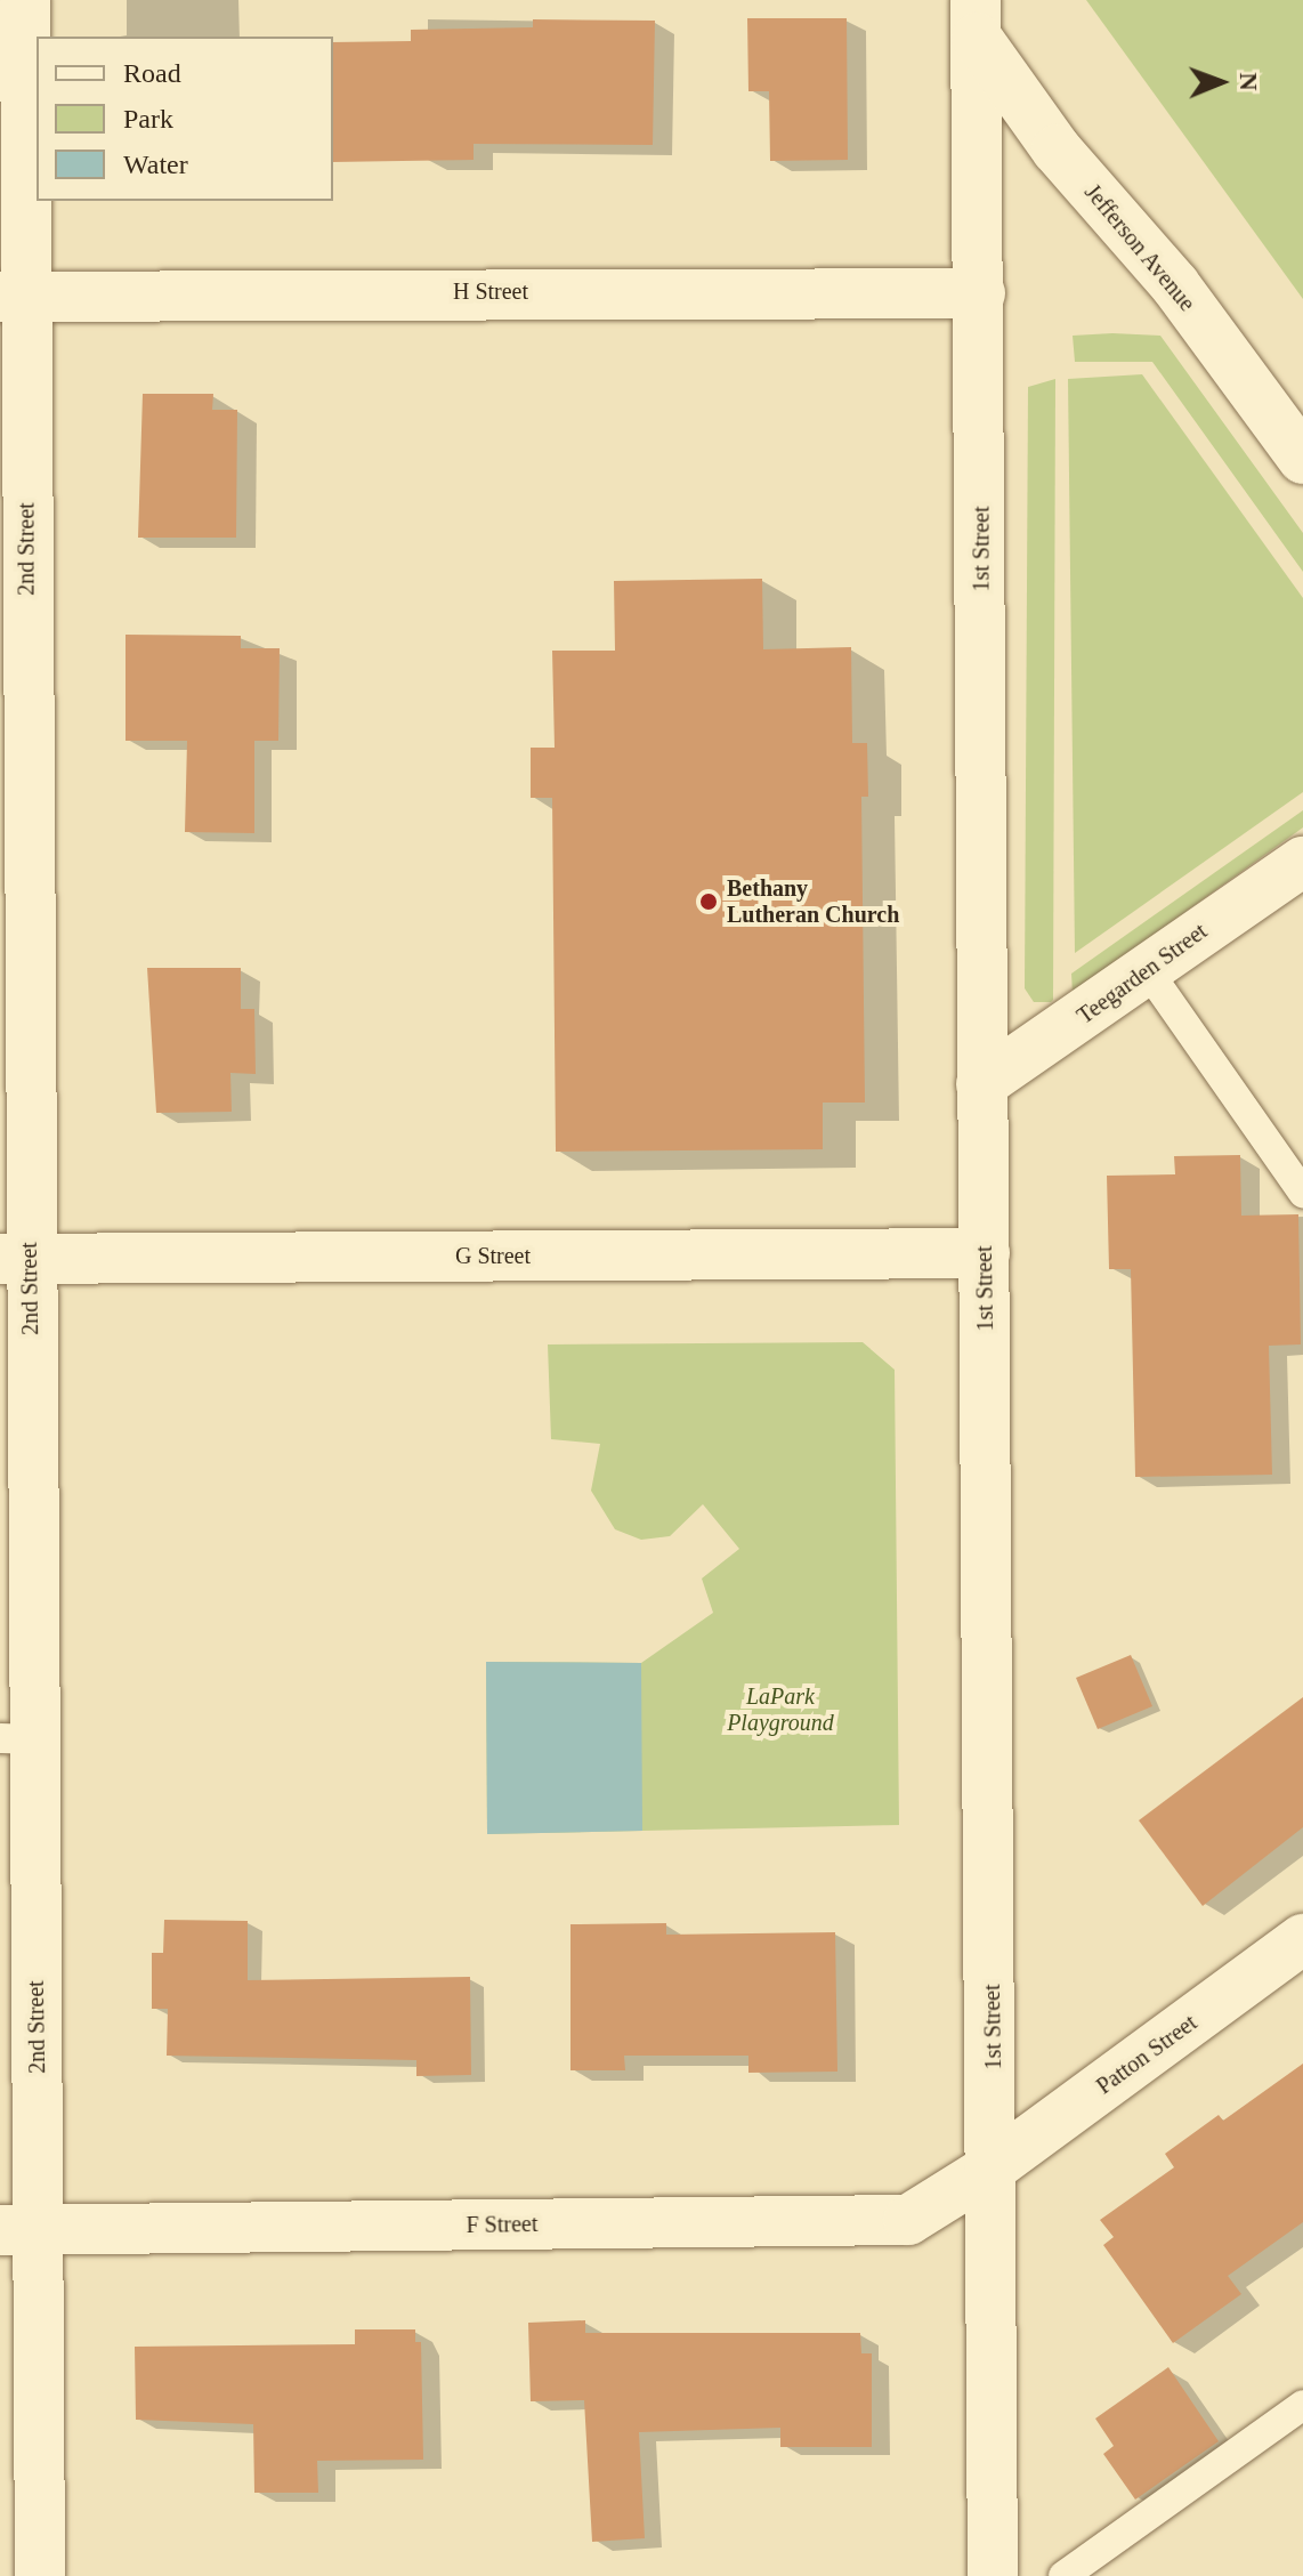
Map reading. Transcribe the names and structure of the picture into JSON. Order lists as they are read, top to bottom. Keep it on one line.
{"streets":{"street":["Jefferson Avenue","H Street","2nd Street","1st Street","Teegarden Street","G Street","Patton Street","F Street"]},"crossings":[["Jefferson Avenue","1st Street"],["H Street","2nd Street"],["H Street","1st Street"],["2nd Street","G Street"],["2nd Street","F Street"],["1st Street","Teegarden Street"],["1st Street","G Street"],["1st Street","Patton Street"],["1st Street","F Street"],["Patton Street","F Street"]],"parks":["LaPark Playground"],"places":["Bethany Lutheran Church"],"legend":["Road","Park","Water"],"north":"right"}
